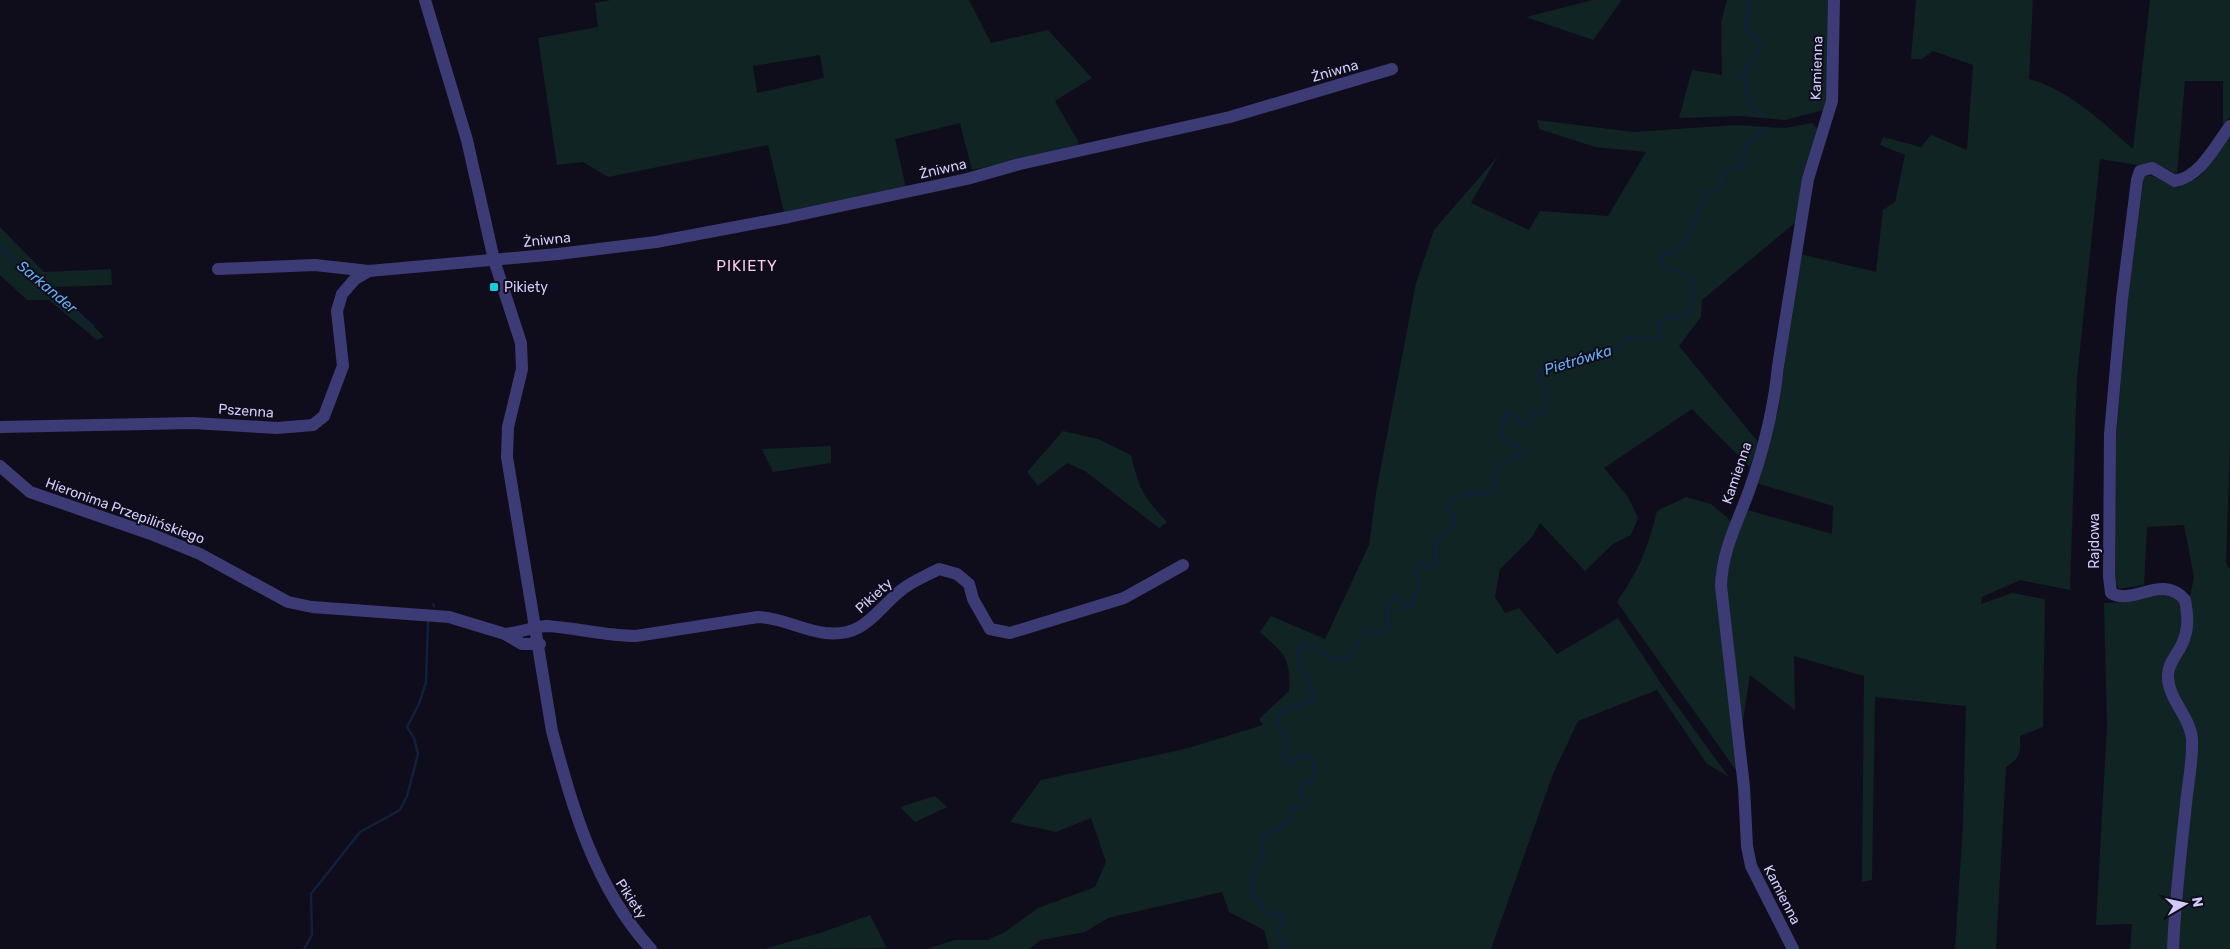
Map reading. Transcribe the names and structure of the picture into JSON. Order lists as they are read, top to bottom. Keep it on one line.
{"streets":{"street":["Kamienna","Żniwna","Pszenna","Hieronima Przepilińskiego","Rajdowa","Pikiety"]},"crossings":[["Żniwna","Pikiety"],["Hieronima Przepilińskiego","Pikiety"]],"districts":["PIKIETY"],"water":["Sarkander","Pietrówka"],"places":{"transit":["Pikiety"]},"north":"right"}
